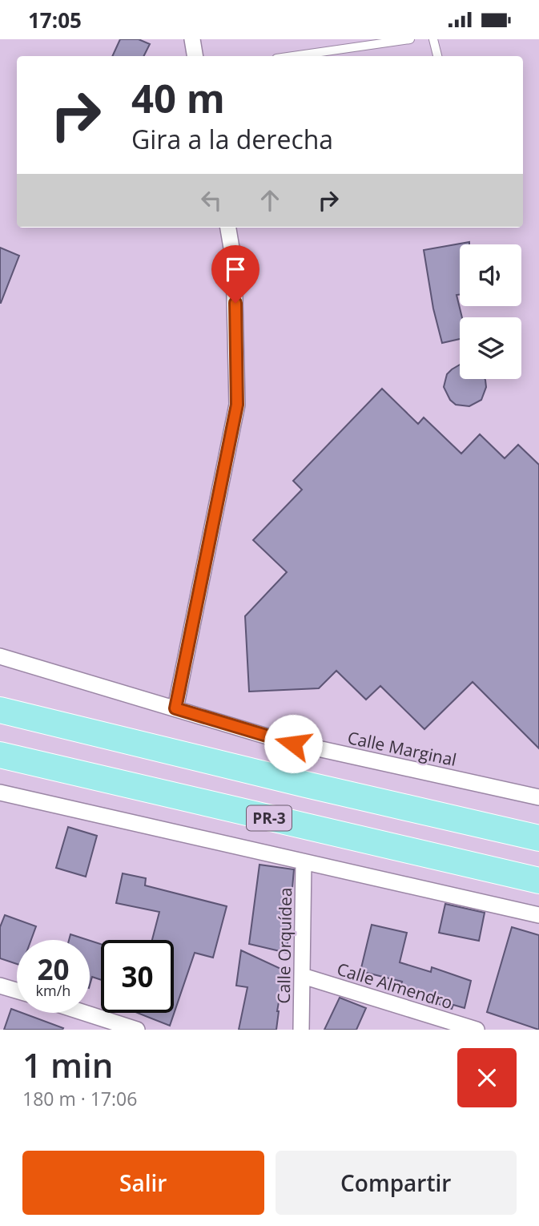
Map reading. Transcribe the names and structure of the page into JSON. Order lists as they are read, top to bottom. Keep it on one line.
{"streets":{"main road":["PR-3"],"street":["Calle Marginal","Calle Orquídea","Calle Almendro"]},"crossings":[["Calle Orquídea","Calle Almendro"]],"page":{"status":"17:05","turn":["40 m","Gira a la derecha"],"speed":"20 km/h","limit":"30","heading":["1 min","180 m · 17:06"],"buttons":["Salir","Compartir"]}}
